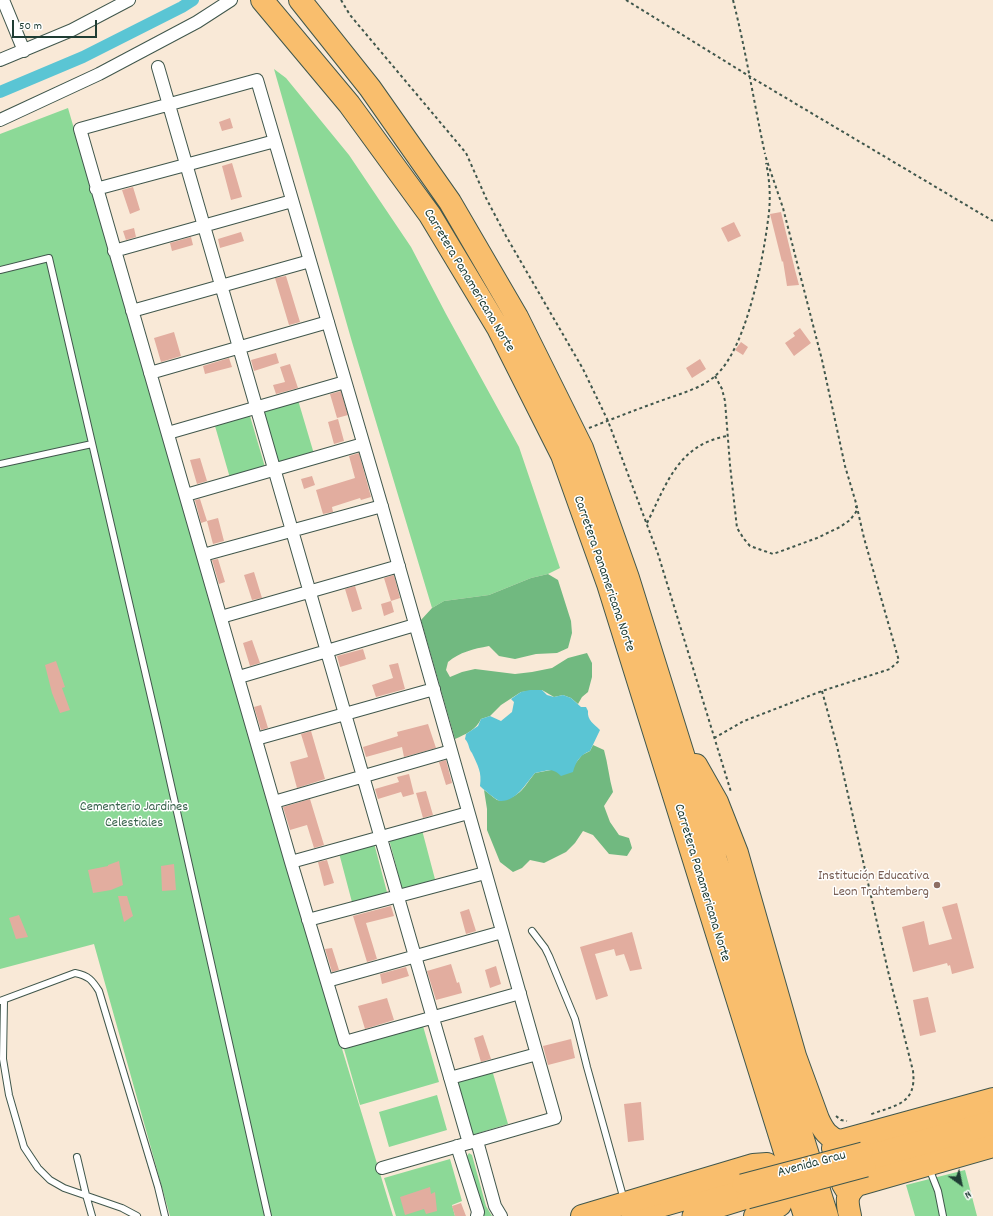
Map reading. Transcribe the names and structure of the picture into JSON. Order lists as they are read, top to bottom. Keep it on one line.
{"streets":{"highway":["Carretera Panamericana Norte"],"main road":["Avenida Grau"]},"parks":["Cementerio Jardines Celestiales"],"places":["Institución Educativa Leon Trahtemberg"],"scale_bar":"50 m","north":"bottom right"}
